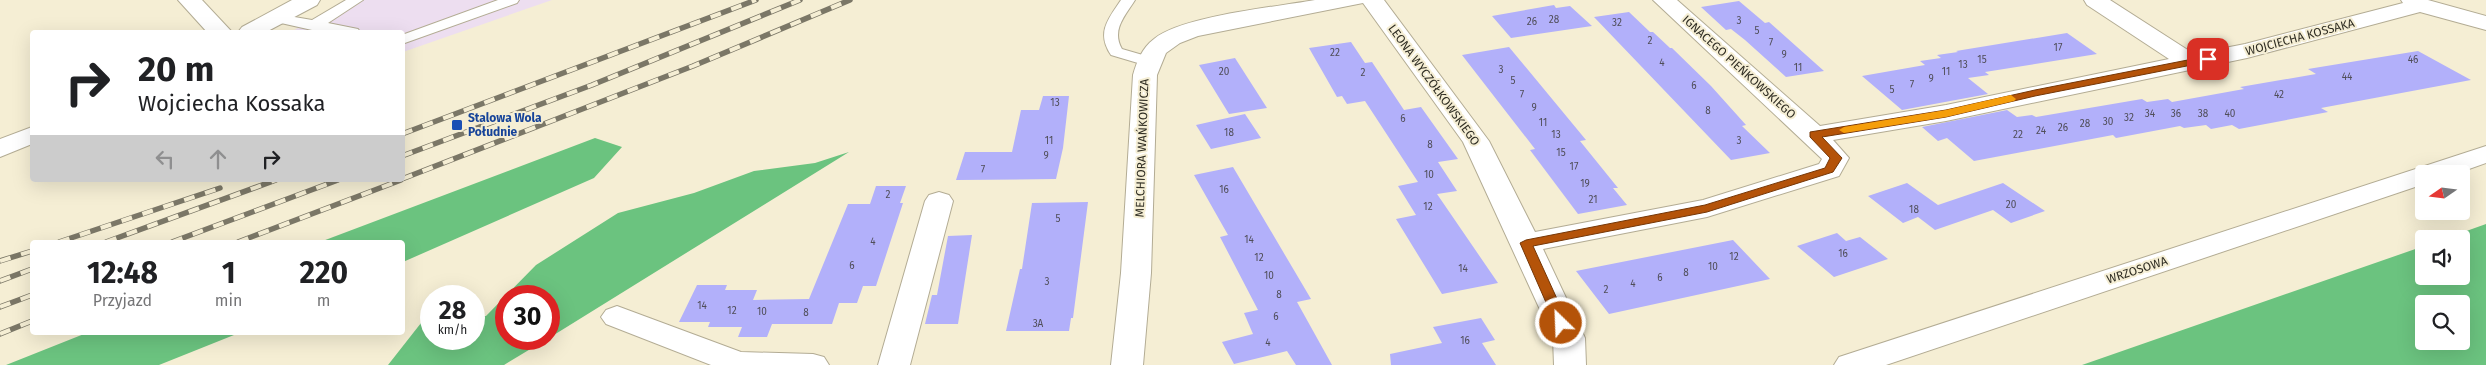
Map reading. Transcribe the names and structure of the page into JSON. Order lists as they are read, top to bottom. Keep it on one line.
{"streets":{"street":["WOJCIECHA KOSSAKA","IGNACEGO PIEŃKOWSKIEGO","LEONA WYCZÓŁKOWSKIEGO","MELCHIORA WAŃKOWICZA","WRZOSOWA"]},"crossings":[["WOJCIECHA KOSSAKA","IGNACEGO PIEŃKOWSKIEGO"]],"places":{"transit":["Stalowa Wola Południe"]},"house_numbers":["28","3","26","32","5","2","7","17","22","9","15","46","4","13","11","3","20","11","2","44","9","5","7","6","5","7","42","13","9","8","34","36","38","40","32","6","30","11","28","26","24","18","13","22","11","3","8","15","9","17","7","10","19","16","2","21","20","12","18","5","14","4","16","12","12","6","10","14","8","10","6","3","4","2","8","14","12","10","8","6","3A","16","4"],"north":"left","page":{"turn":["20 m","Wojciecha Kossaka"],"eta":["12:48","Przyjazd","1","min","220","m"],"speed":"28 km/h","limit":"30"}}
